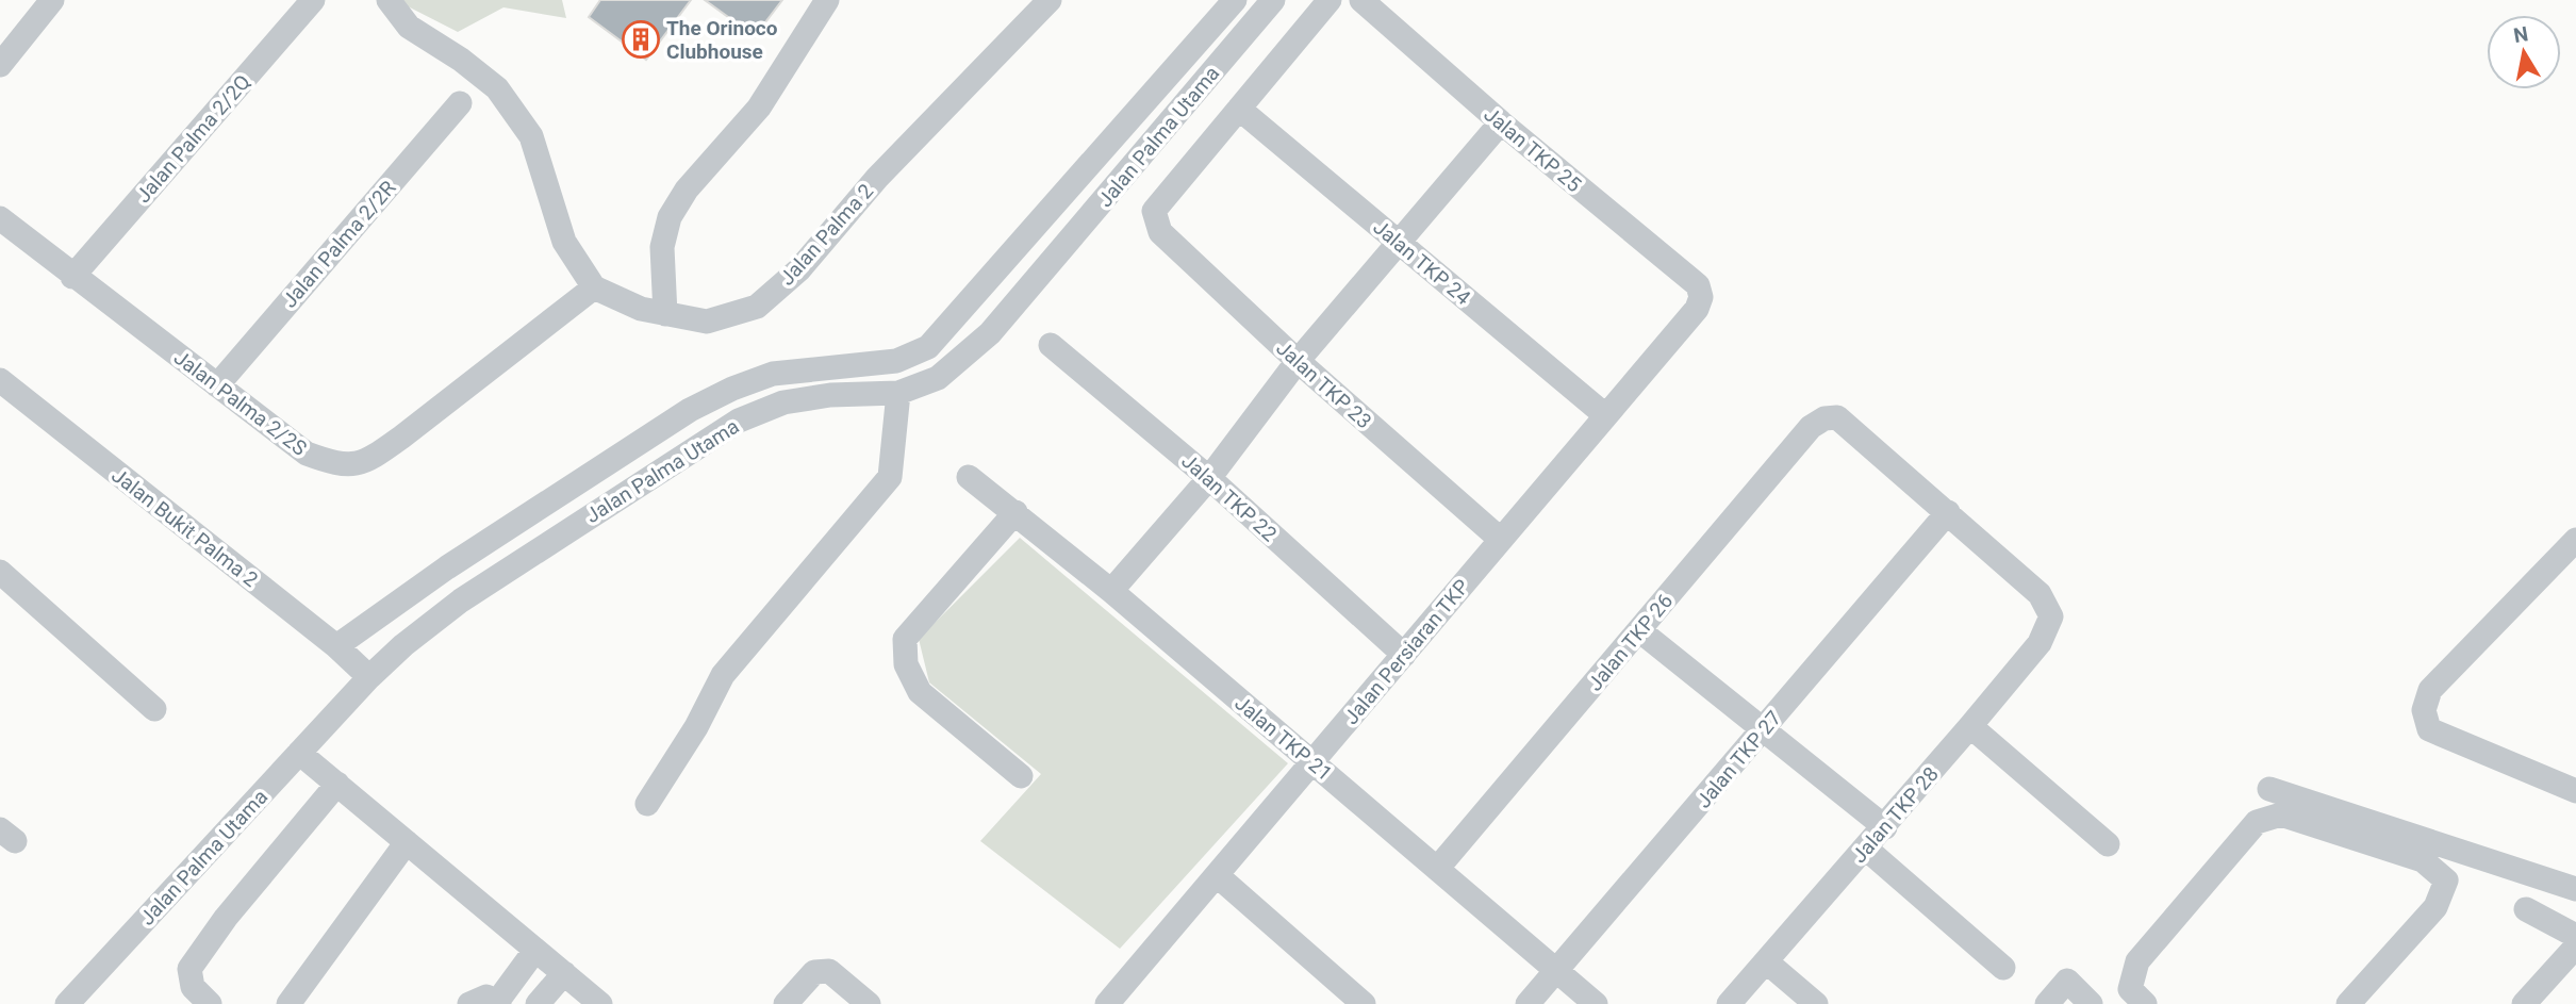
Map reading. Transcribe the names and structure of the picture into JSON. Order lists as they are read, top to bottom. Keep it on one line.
{"streets":{"street":["Jalan Palma Utama","Jalan Palma 2/2Q","Jalan TKP 25","Jalan Palma 2","Jalan Palma 2/2R","Jalan TKP 24","Jalan TKP 23","Jalan Palma 2/2S","Jalan TKP 22","Jalan Bukit Palma 2","Jalan TKP 26","Jalan Persiaran TKP","Jalan TKP 21","Jalan TKP 27","Jalan TKP 28"]},"crossings":[["Jalan Palma Utama","Jalan Bukit Palma 2"],["Jalan Palma 2/2Q","Jalan Palma 2/2S"],["Jalan TKP 25","Jalan Persiaran TKP"],["Jalan Palma 2","Jalan Palma 2/2S"],["Jalan Palma 2/2R","Jalan Palma 2/2S"],["Jalan TKP 24","Jalan TKP 23"],["Jalan TKP 24","Jalan Persiaran TKP"],["Jalan TKP 23","Jalan Persiaran TKP"],["Jalan TKP 22","Jalan Persiaran TKP"],["Jalan TKP 26","Jalan TKP 21"],["Jalan TKP 26","Jalan TKP 27"],["Jalan TKP 26","Jalan TKP 28"],["Jalan Persiaran TKP","Jalan TKP 21"],["Jalan TKP 21","Jalan TKP 27"],["Jalan TKP 27","Jalan TKP 28"]],"places":{"building":["The Orinoco Clubhouse"]},"north":"top"}
